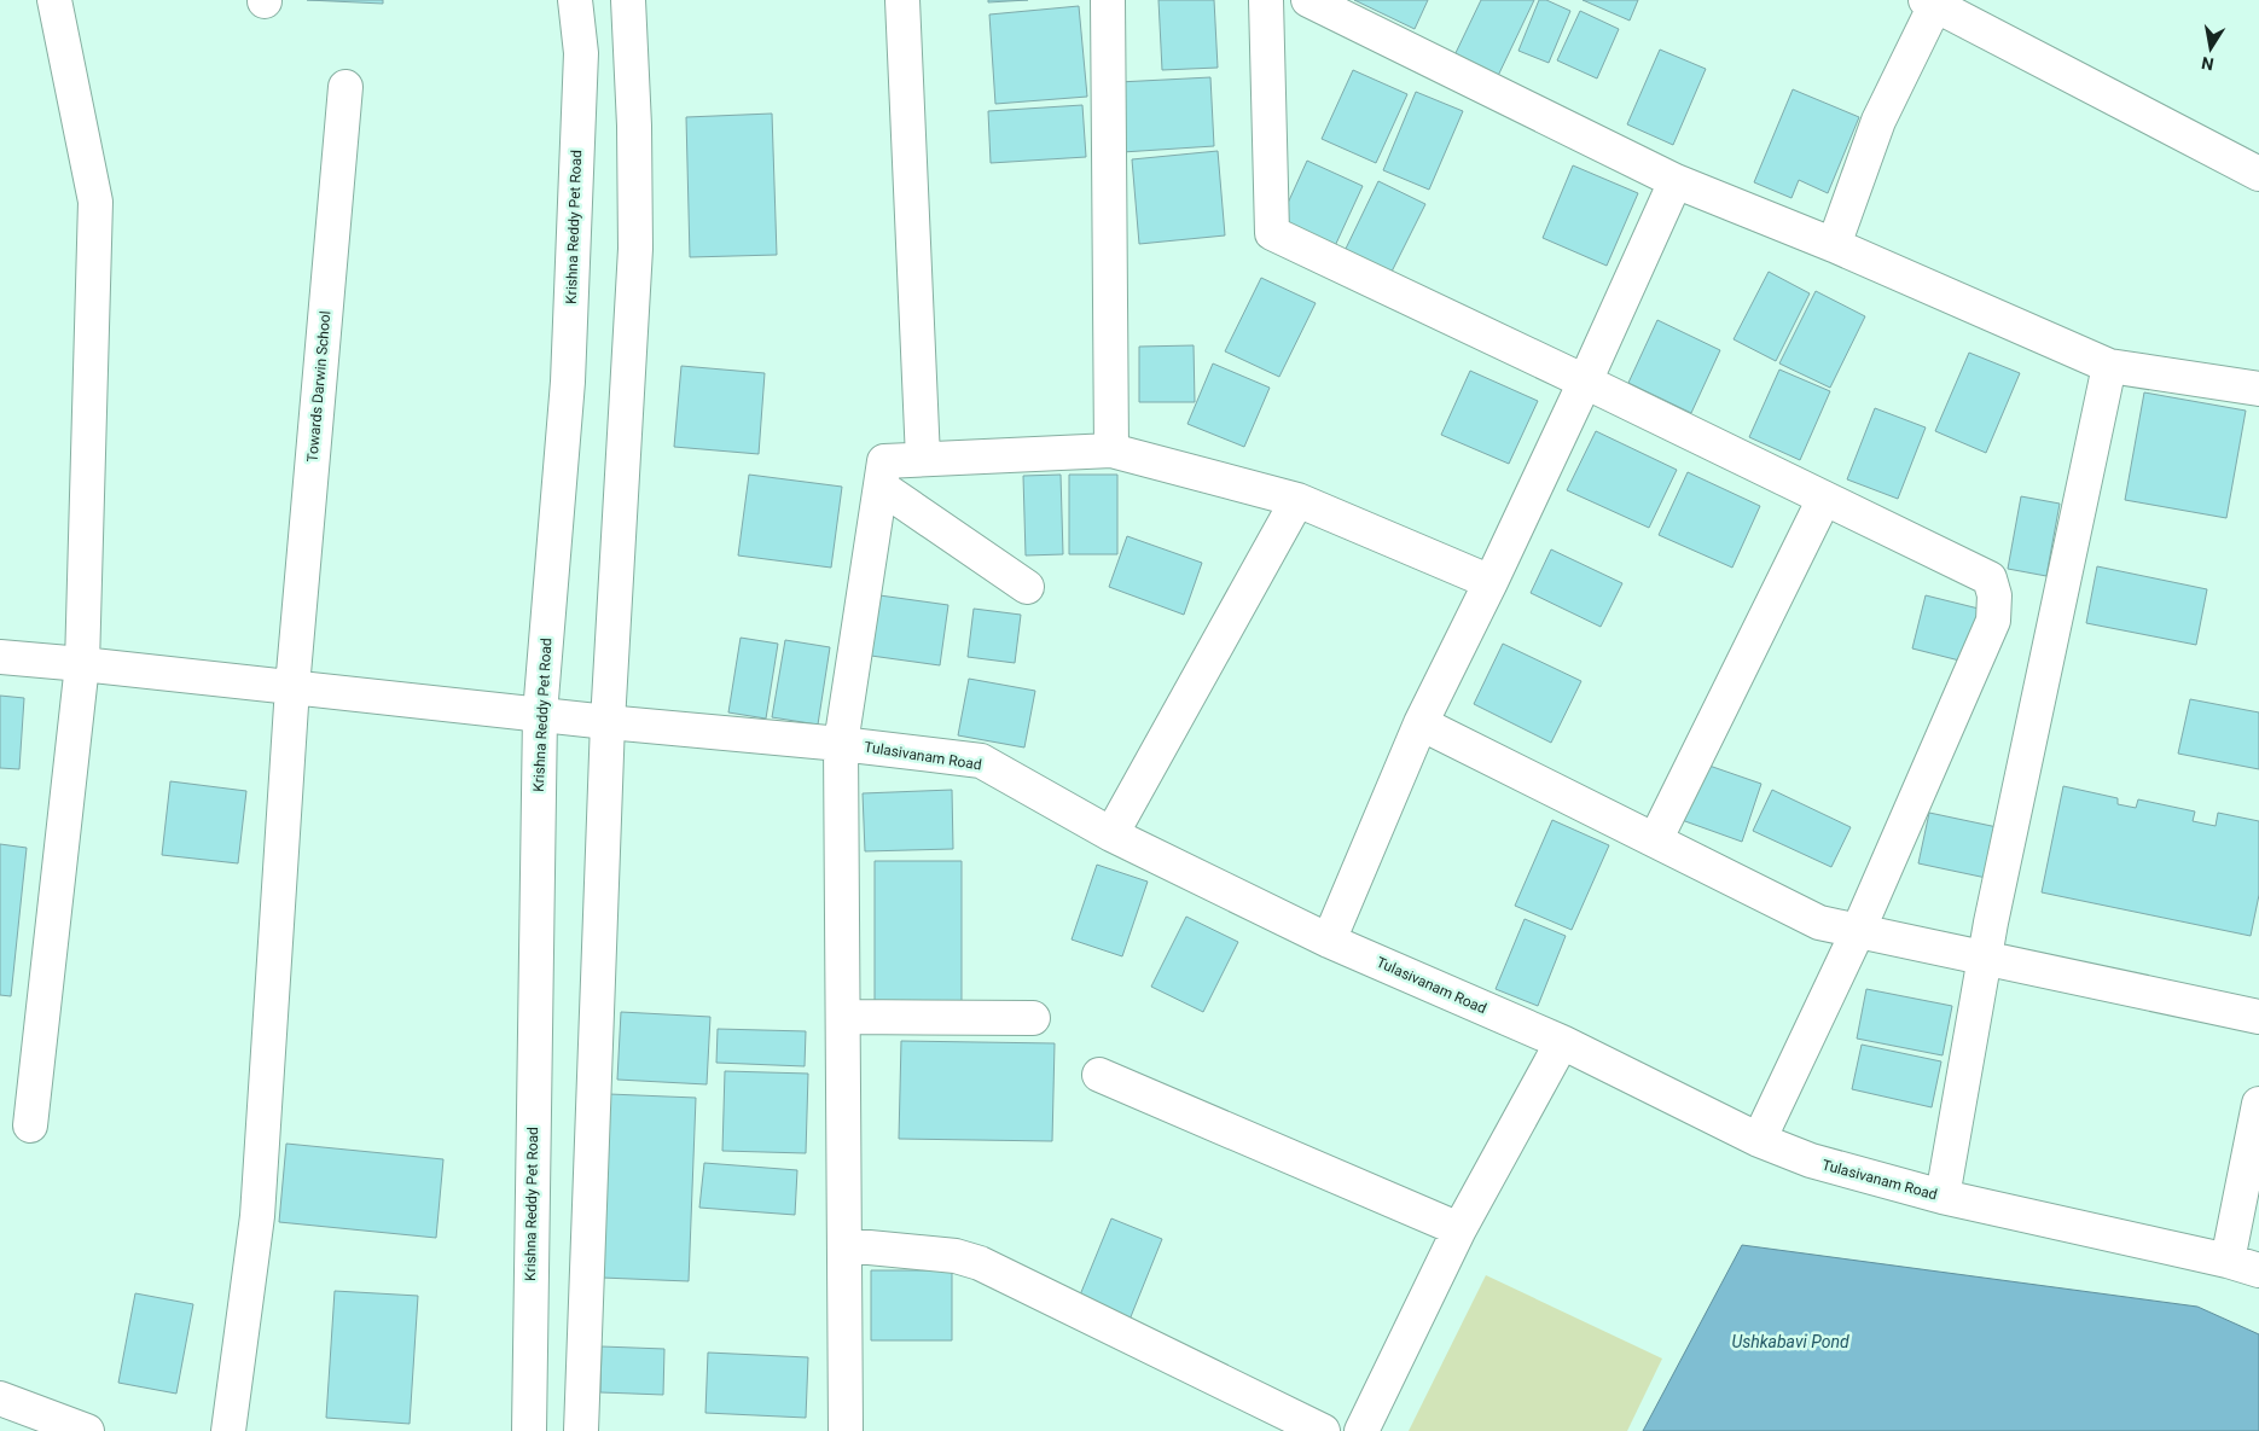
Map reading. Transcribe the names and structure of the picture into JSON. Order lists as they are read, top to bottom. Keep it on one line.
{"streets":{"street":["Krishna Reddy Pet Road","Towards Darwin School","Tulasivanam Road"]},"crossings":[["Krishna Reddy Pet Road","Tulasivanam Road"],["Towards Darwin School","Tulasivanam Road"]],"water":["Ushkabavi Pond"],"north":"bottom"}
